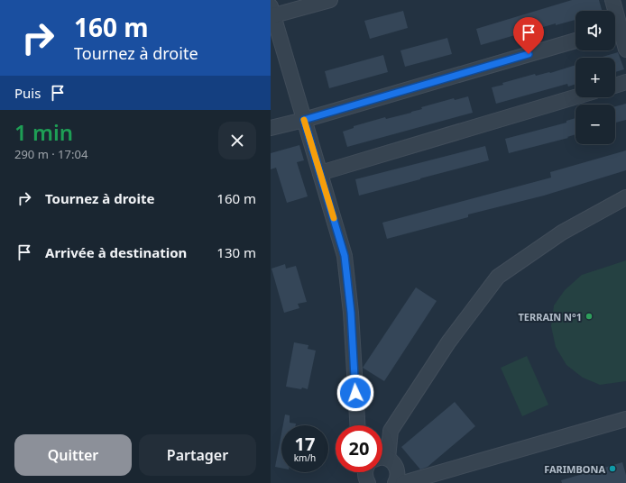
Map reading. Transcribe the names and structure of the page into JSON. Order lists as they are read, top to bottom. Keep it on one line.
{"places":["TERRAIN N°1","FARIMBONA"],"page":{"turn":["160 m","Tournez à droite"],"map_buttons":["+","−"],"then":"Puis","heading":["1 min","290 m · 17:04"],"list":[{"name":"Tournez à droite","value":"160 m"},{"name":"Arrivée à destination","value":"130 m"}],"speed":"17 km/h","limit":"20","buttons":["Quitter","Partager"]}}
